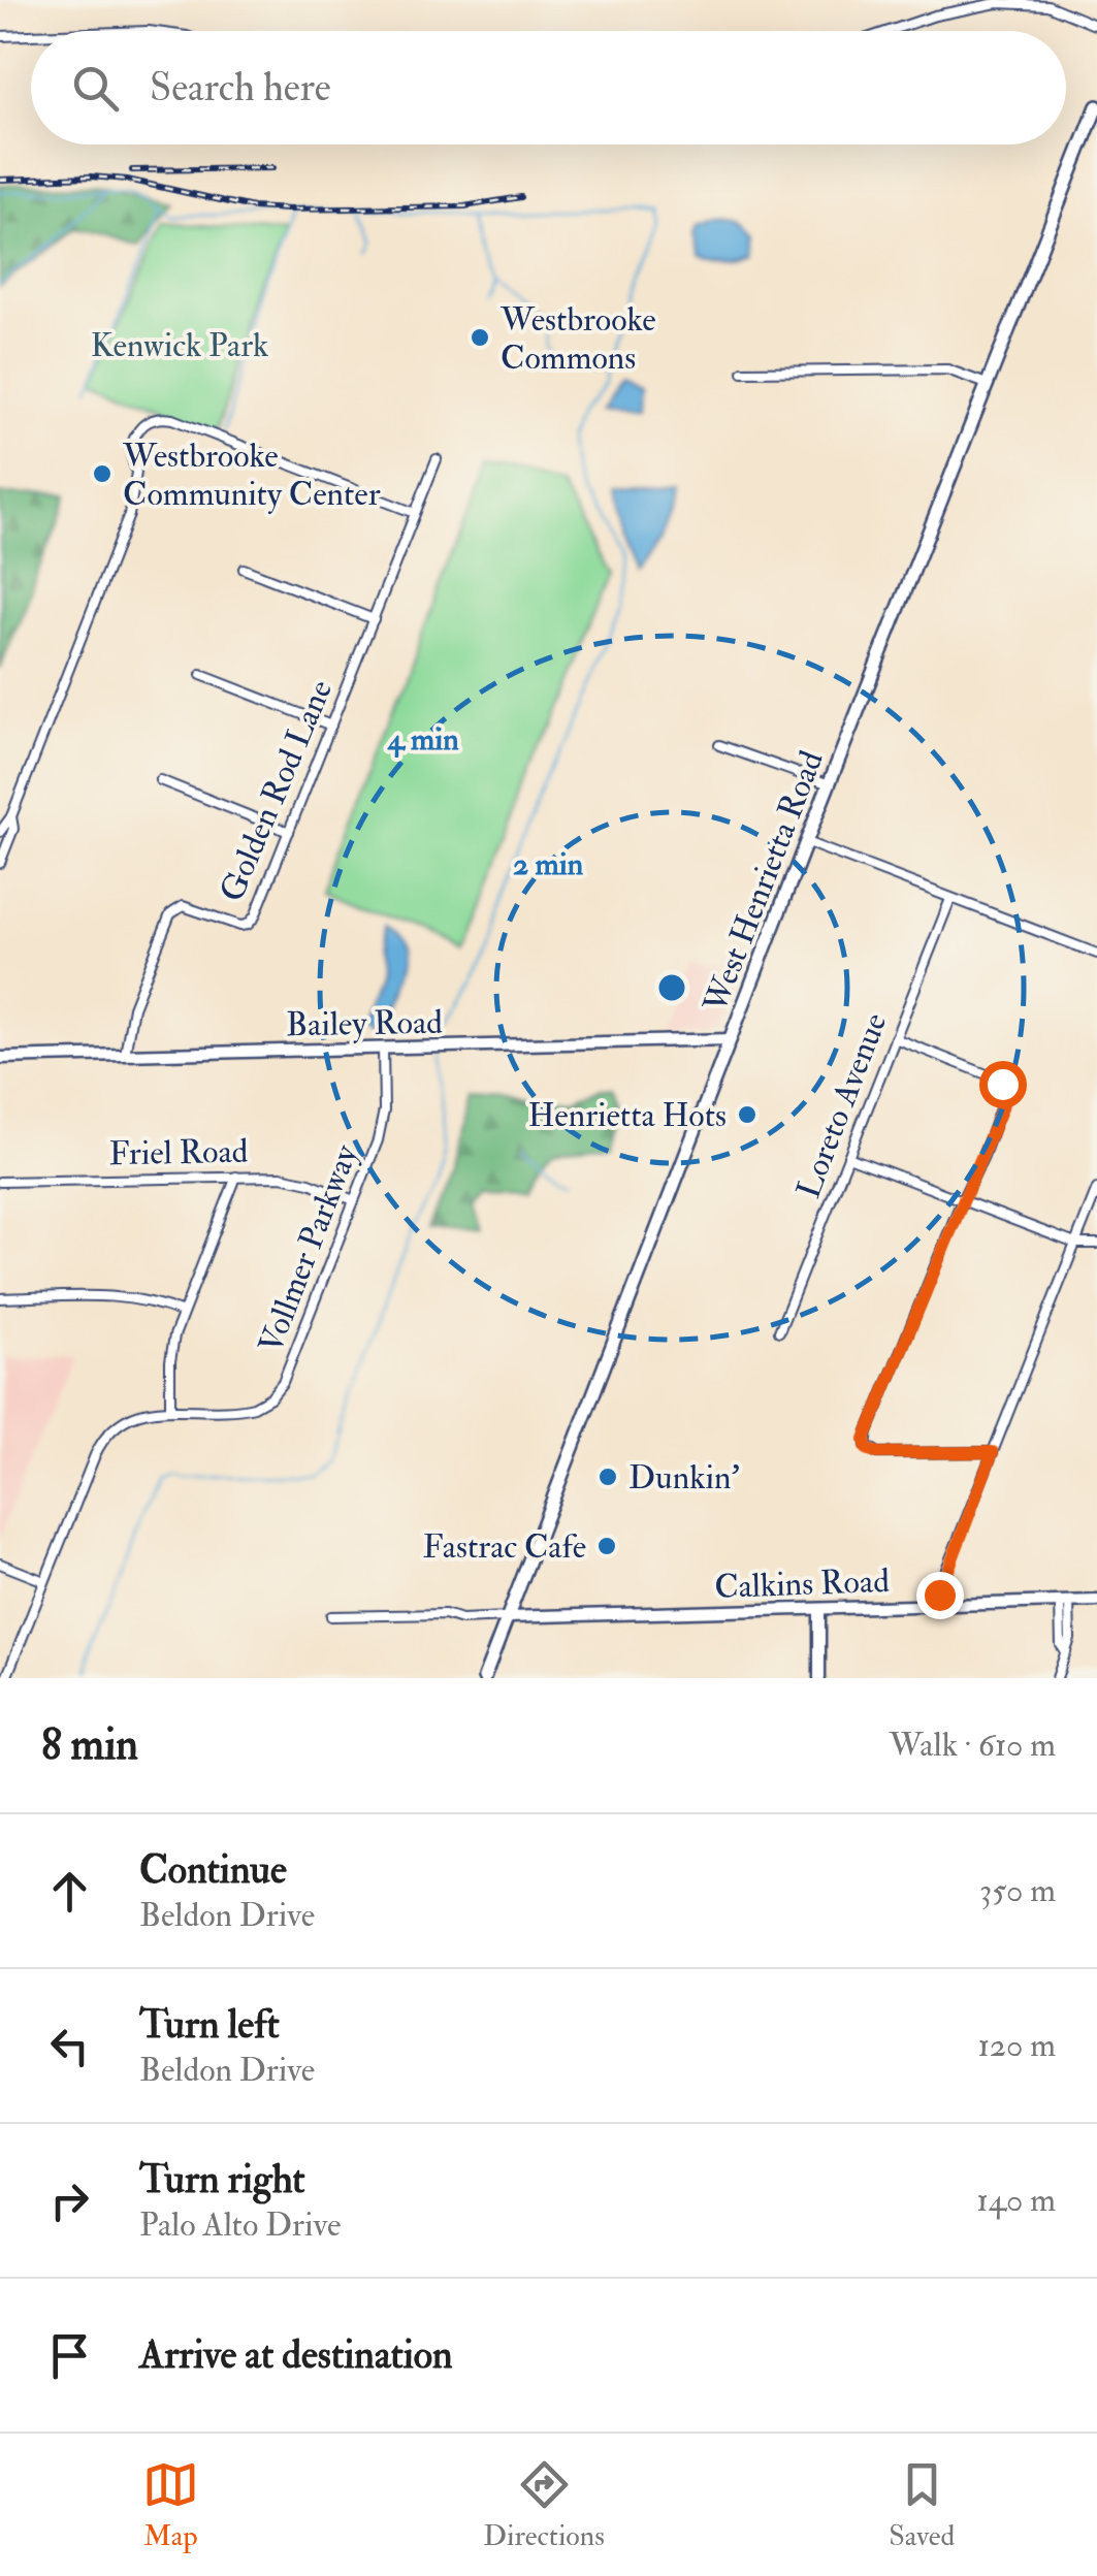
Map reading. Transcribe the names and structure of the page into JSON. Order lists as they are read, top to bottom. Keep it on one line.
{"streets":{"main road":["West Henrietta Road"],"street":["Golden Rod Lane","Bailey Road","Loreto Avenue","Friel Road","Vollmer Parkway","Calkins Road"]},"crossings":[["Golden Rod Lane","Bailey Road"],["West Henrietta Road","Bailey Road"],["West Henrietta Road","Calkins Road"],["Bailey Road","Vollmer Parkway"],["Friel Road","Vollmer Parkway"]],"parks":["Kenwick Park"],"places":["Westbrooke Commons","Westbrooke Community Center","Henrietta Hots","Dunkin'","Fastrac Cafe"],"page":{"search":"Search here","heading":["8 min","Walk · 610 m"],"list":[["Continue","Beldon Drive","350 m"],["Turn left","Beldon Drive","120 m"],["Turn right","Palo Alto Drive","140 m"],"Arrive at destination"],"nav":["Map","Directions","Saved"]},"rings":["4 min","2 min"]}
